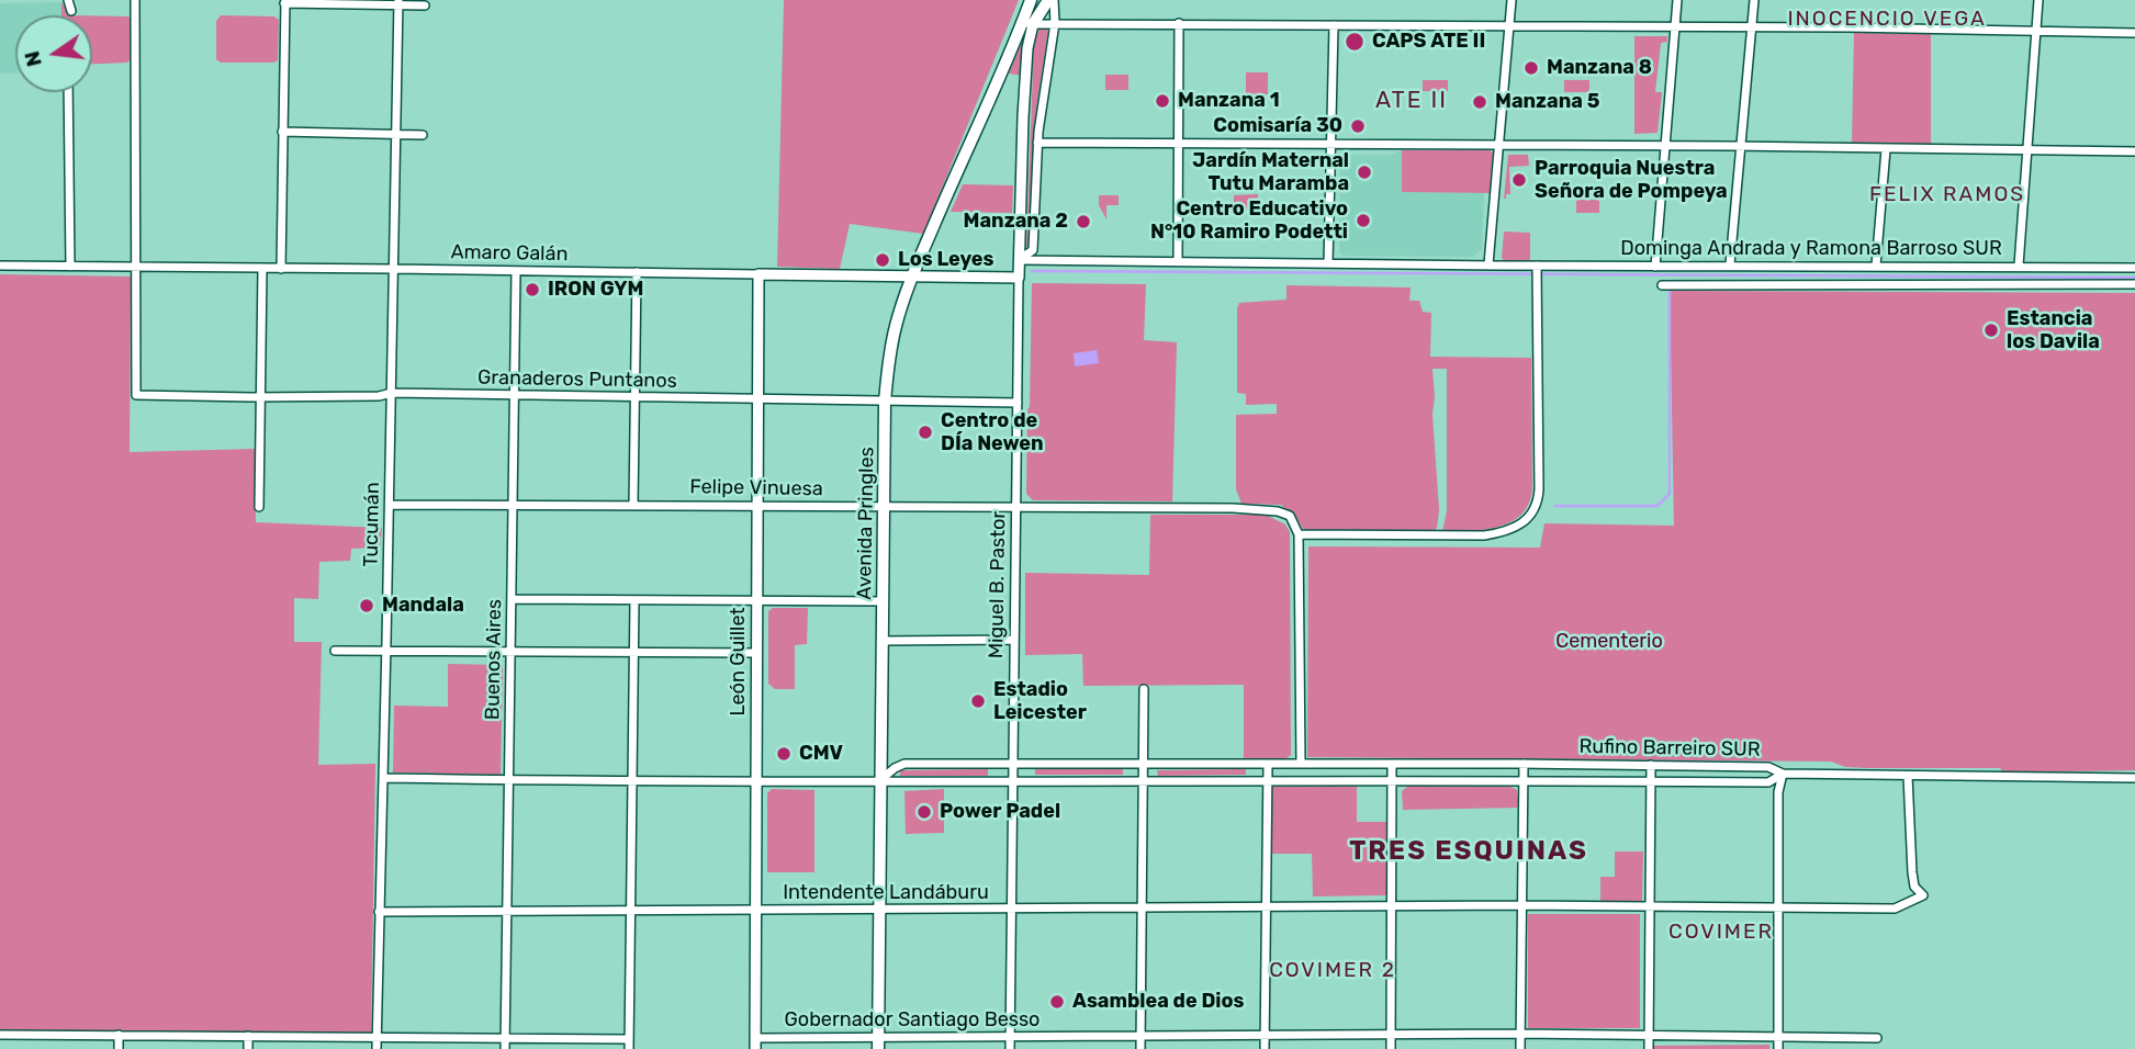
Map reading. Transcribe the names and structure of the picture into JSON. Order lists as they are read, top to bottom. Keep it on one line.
{"streets":{"main road":["Avenida Pringles"],"street":["Dominga Andrada y Ramona Barroso SUR","Amaro Galán","Granaderos Puntanos","Felipe Vinuesa","Tucumán","Miguel B. Pastor","Buenos Aires","León Guillet","Rufino Barreiro SUR","Intendente Landáburu","Gobernador Santiago Besso"]},"crossings":[["Dominga Andrada y Ramona Barroso SUR","Miguel B. Pastor"],["Amaro Galán","Granaderos Puntanos"],["Amaro Galán","Avenida Pringles"],["Amaro Galán","Tucumán"],["Amaro Galán","Miguel B. Pastor"],["Amaro Galán","Buenos Aires"],["Amaro Galán","León Guillet"],["Granaderos Puntanos","Avenida Pringles"],["Granaderos Puntanos","Tucumán"],["Granaderos Puntanos","Miguel B. Pastor"],["Granaderos Puntanos","Buenos Aires"],["Granaderos Puntanos","León Guillet"],["Felipe Vinuesa","Avenida Pringles"],["Felipe Vinuesa","Tucumán"],["Felipe Vinuesa","Miguel B. Pastor"],["Felipe Vinuesa","Buenos Aires"],["Felipe Vinuesa","León Guillet"],["Avenida Pringles","Miguel B. Pastor"],["Avenida Pringles","Rufino Barreiro SUR"],["Avenida Pringles","Intendente Landáburu"],["Avenida Pringles","Gobernador Santiago Besso"],["Tucumán","Rufino Barreiro SUR"],["Tucumán","Intendente Landáburu"],["Miguel B. Pastor","Rufino Barreiro SUR"],["Miguel B. Pastor","Intendente Landáburu"],["Miguel B. Pastor","Gobernador Santiago Besso"],["Buenos Aires","Rufino Barreiro SUR"],["Buenos Aires","Intendente Landáburu"],["León Guillet","Rufino Barreiro SUR"],["León Guillet","Intendente Landáburu"],["León Guillet","Gobernador Santiago Besso"]],"districts":["INOCENCIO VEGA","ATE II","FELIX RAMOS","TRES ESQUINAS","COVIMER","COVIMER 2"],"parks":["Cementerio"],"places":["CAPS ATE II","Manzana 8","Manzana 1","Manzana 5","Comisaría 30","Jardín Maternal Tutu Maramba","Parroquia Nuestra Señora de Pompeya","Centro Educativo N°10 Ramiro Podetti","Manzana 2","Los Leyes","IRON GYM","Estancia los Davila","Centro de DÍa Newen","Mandala","Estadio Leicester","CMV","Power Padel","Asamblea de Dios"],"north":"left"}
